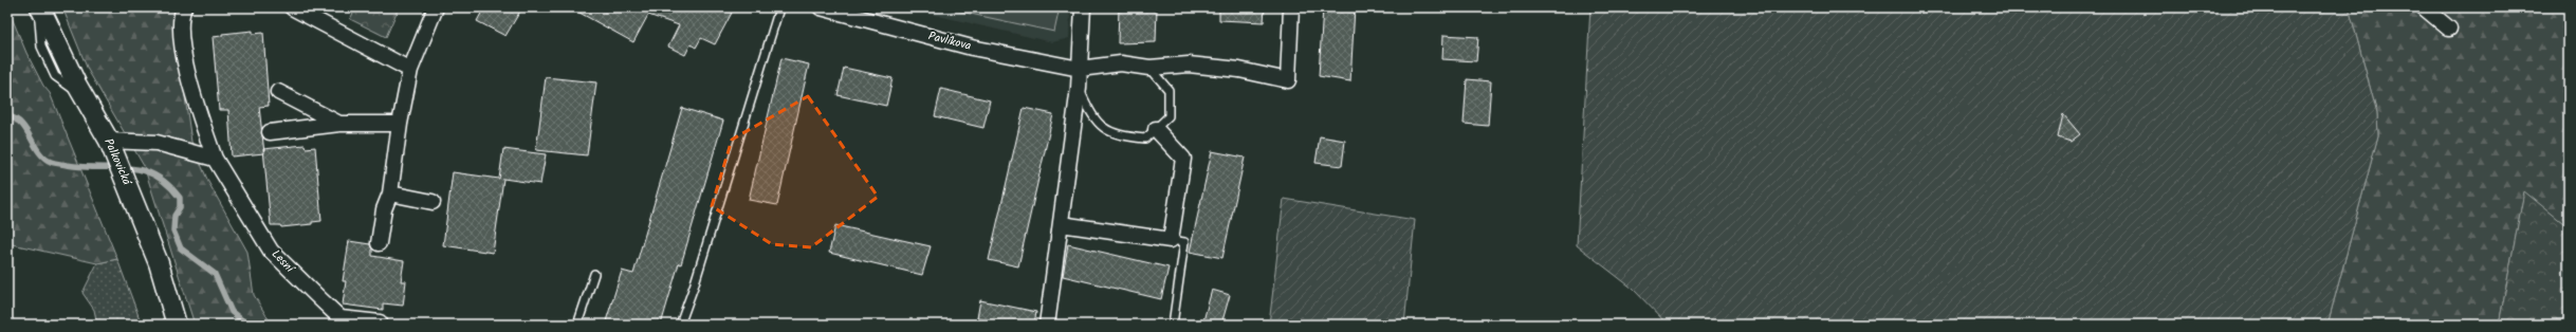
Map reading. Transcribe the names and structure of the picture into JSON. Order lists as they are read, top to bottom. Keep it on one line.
{"streets":{"street":["Pavlíkova","Palkovická","Lesní"]}}
